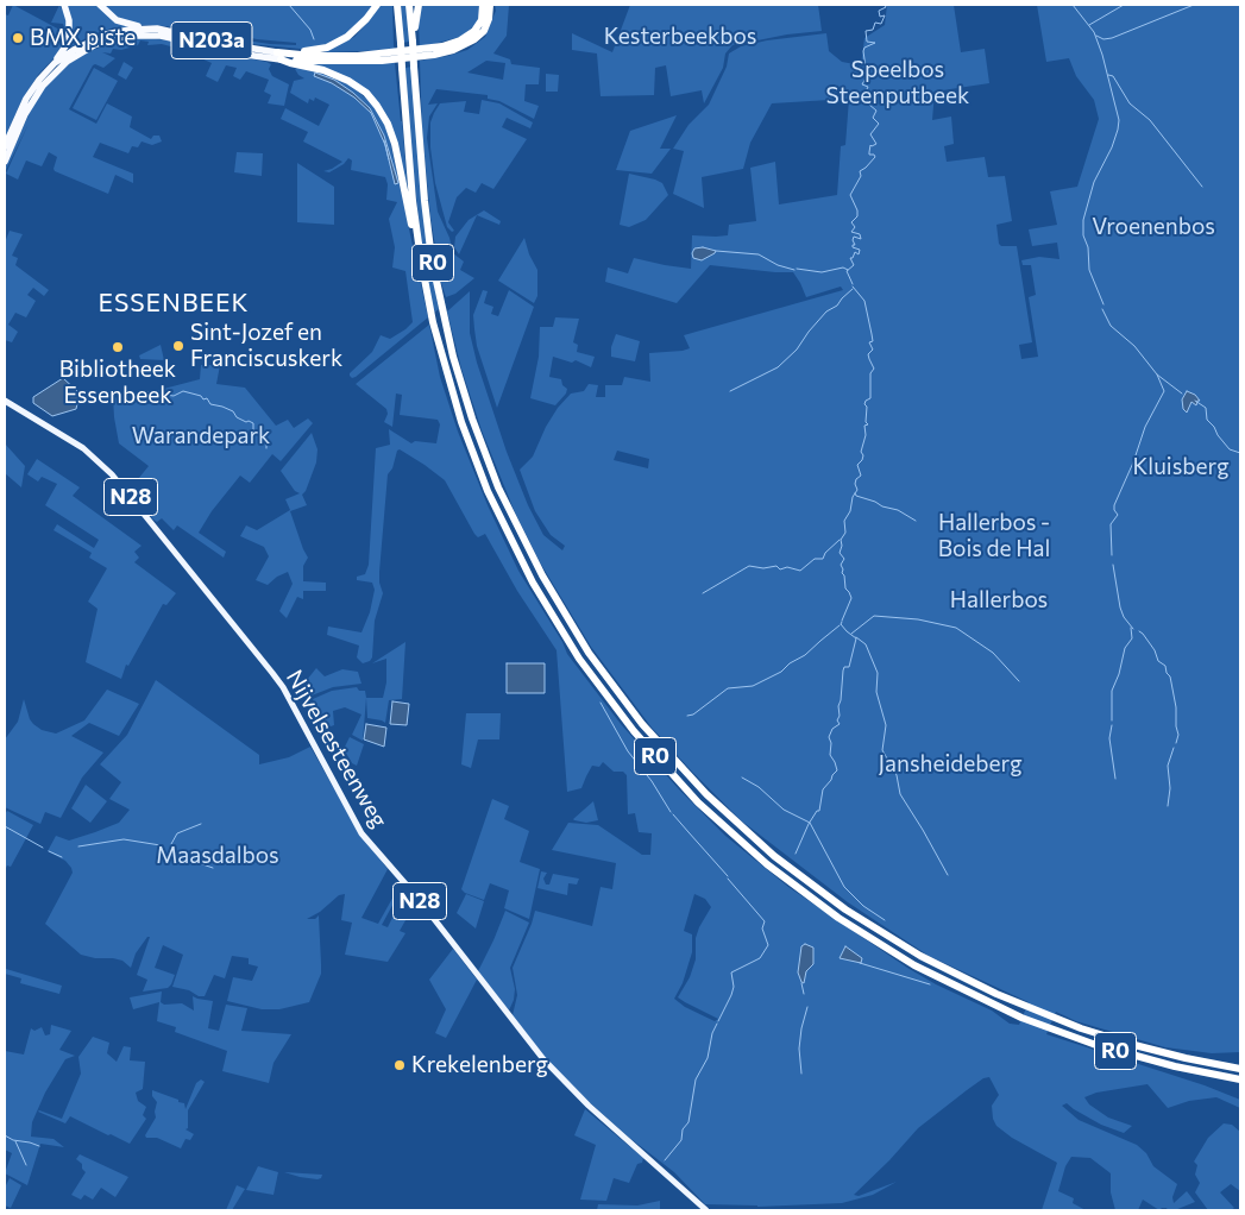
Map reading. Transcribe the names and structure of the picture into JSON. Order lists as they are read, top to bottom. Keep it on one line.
{"streets":{"highway":["N203a","R0"],"main road":["N28","Nijvelsesteenweg"]},"districts":["ESSENBEEK"],"parks":["Kesterbeekbos","Speelbos Steenputbeek","Vroenenbos","Warandepark","Kluisberg","Hallerbos - Bois de Hal","Hallerbos","Jansheideberg","Maasdalbos"],"places":["BMX piste","Sint-Jozef en Franciscuskerk","Bibliotheek Essenbeek","Krekelenberg"]}
